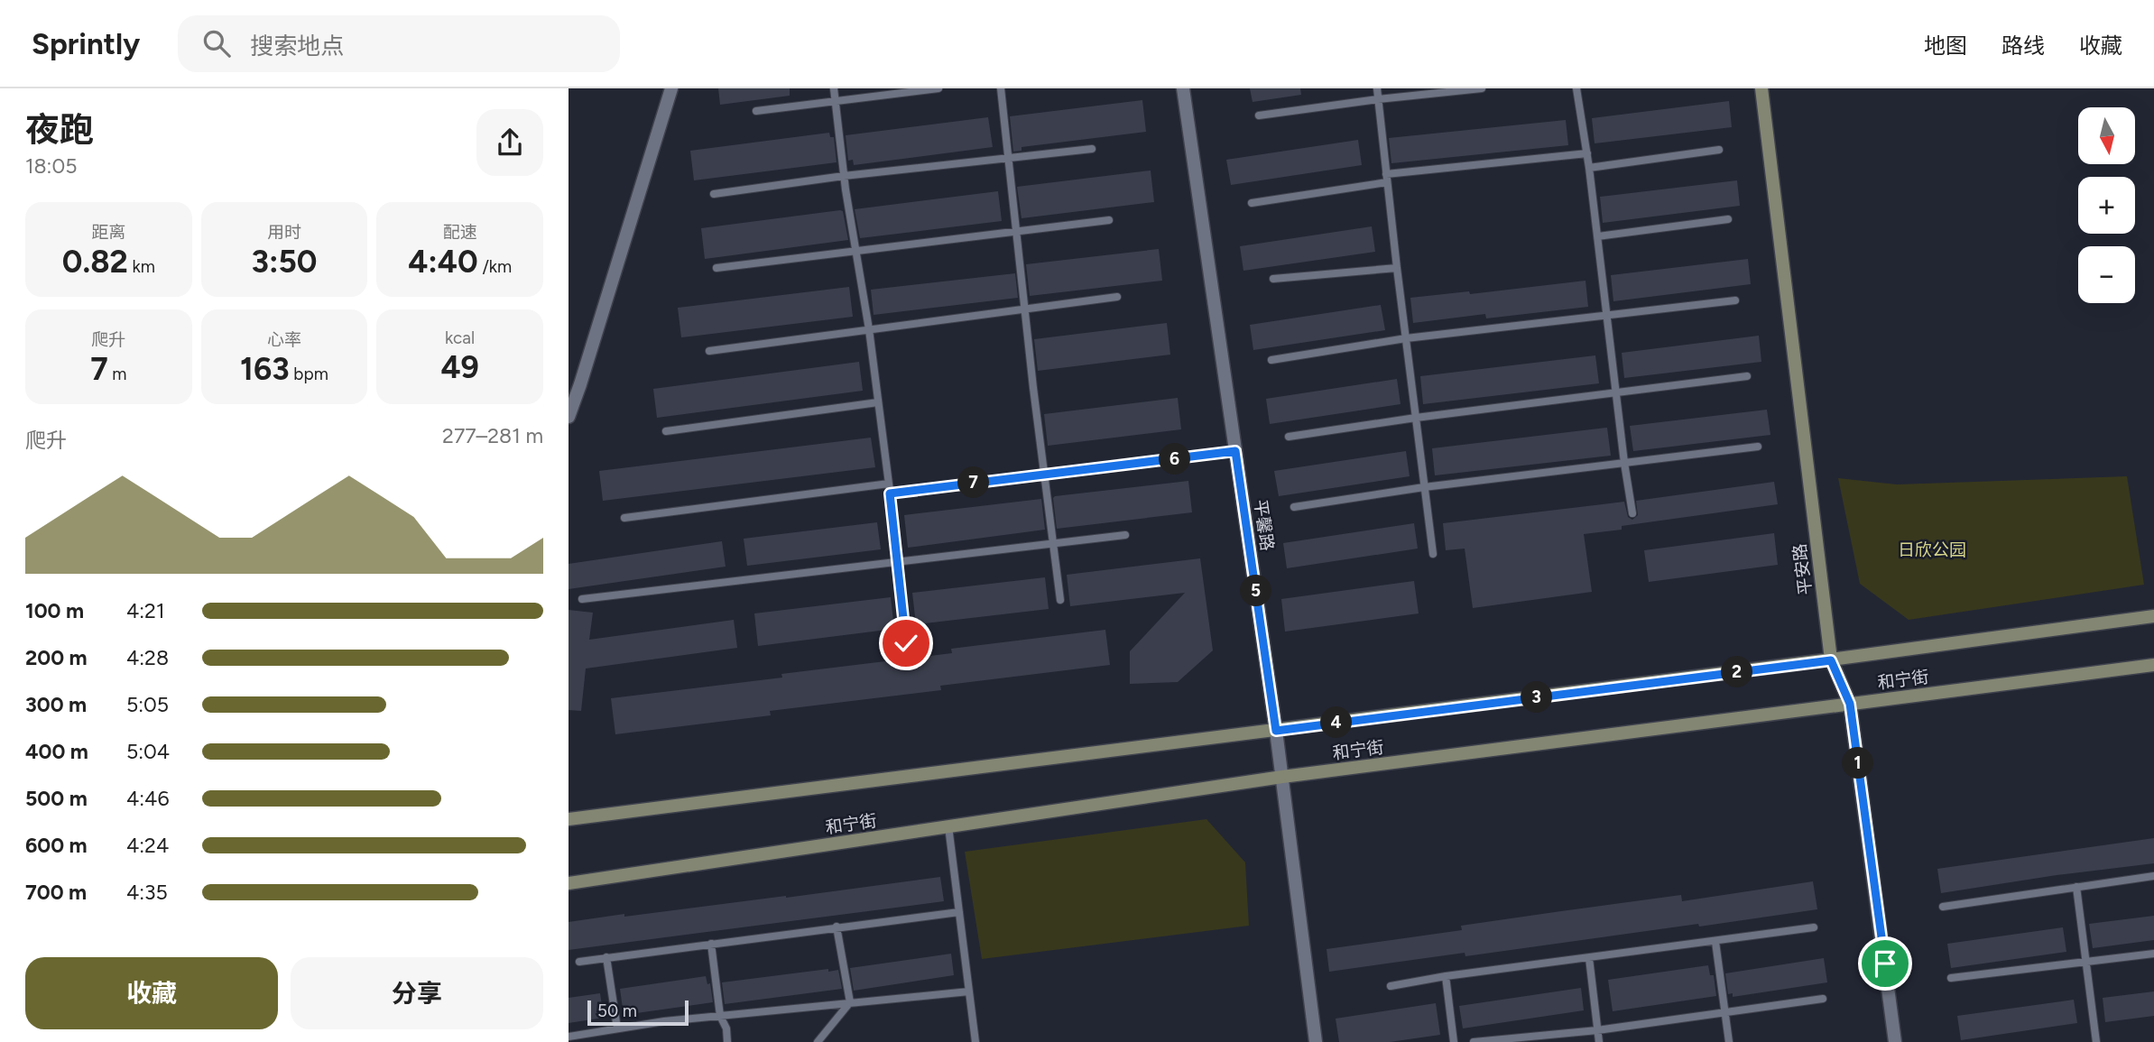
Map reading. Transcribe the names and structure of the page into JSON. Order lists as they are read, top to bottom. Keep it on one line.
{"streets":{"main road":["平安路","和宁街"],"street":["平馨路"]},"crossings":[["平馨路","和宁街"],["平安路","和宁街"]],"parks":["日欣公园"],"scale_bar":"50 m","north":"bottom","page":{"header":"Sprintly","search":"搜索地点","nav":["地图","路线","收藏"],"heading":["夜跑","18:05"],"map_buttons":["+","−"],"stats":[["距离","0.82 km"],["用时","3:50"],["配速","4:40 /km"],["爬升","7 m"],["心率","163 bpm"],["kcal","49"]],"chart":["爬升","277–281 m"],"pins":["6","7","5","2","3","4","1"],"list":[{"name":"100 m","note":"4:21"},{"name":"200 m","note":"4:28"},{"name":"300 m","note":"5:05"},{"name":"400 m","note":"5:04"},{"name":"500 m","note":"4:46"},{"name":"600 m","note":"4:24"},{"name":"700 m","note":"4:35"}],"buttons":["收藏","分享"],"scale":"50 m"}}
